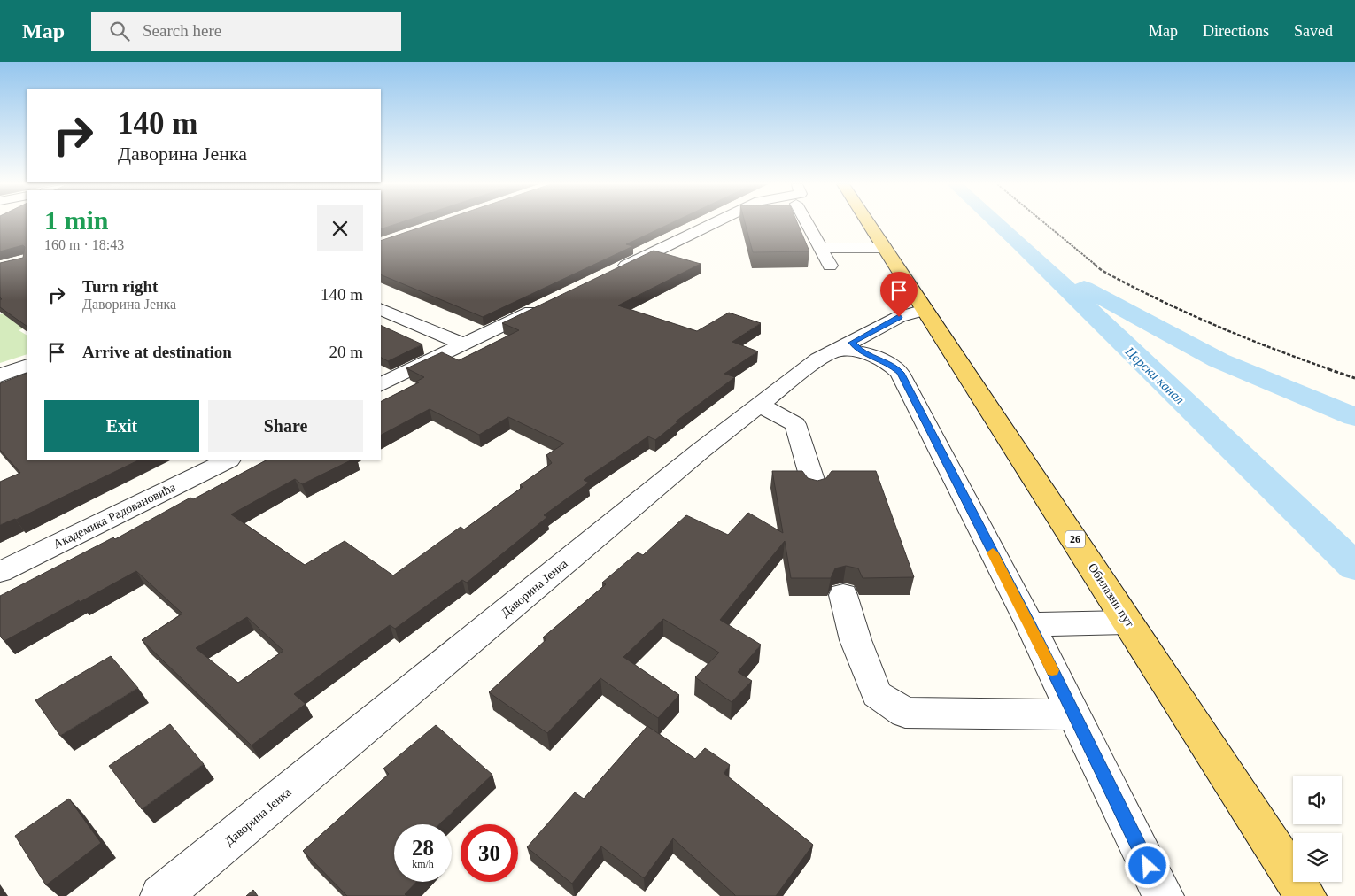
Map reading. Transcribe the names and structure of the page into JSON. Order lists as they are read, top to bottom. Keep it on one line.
{"streets":{"main road":["26","Обилазни пут"],"street":["Академика Радовановића","Даворина Јенка"]},"crossings":[["Даворина Јенка","Обилазни пут"]],"water":["Церски канал"],"page":{"header":"Map","search":"Search here","nav":["Map","Directions","Saved"],"turn":["140 m","Даворина Јенка"],"heading":["1 min","160 m · 18:43"],"list":[{"name":"Turn right","note":"Даворина Јенка","value":"140 m"},{"name":"Arrive at destination","value":"20 m"}],"buttons":["Exit","Share"],"speed":"28 km/h","limit":"30"}}
